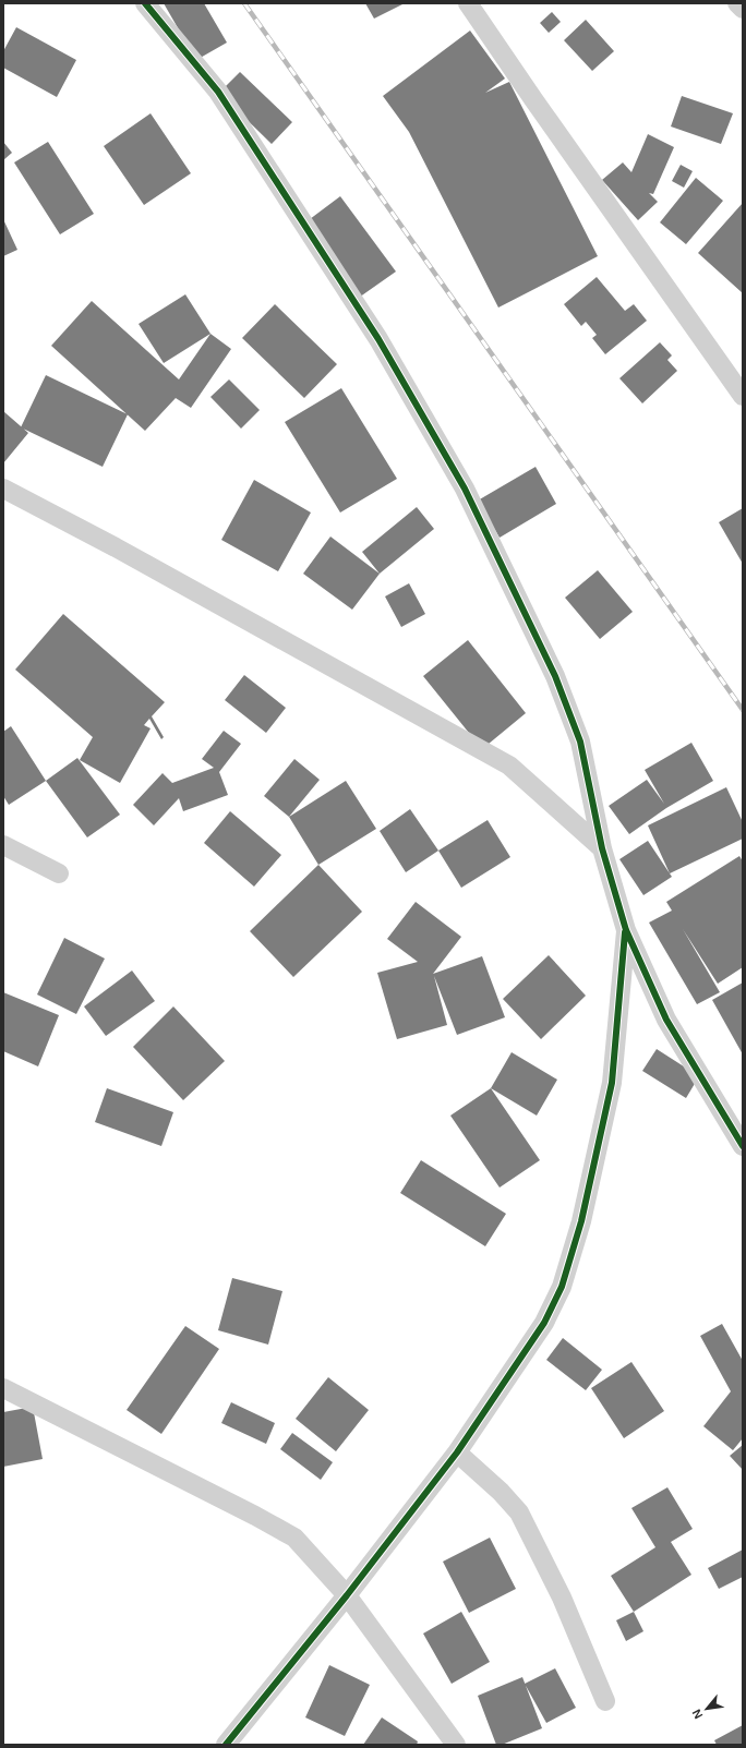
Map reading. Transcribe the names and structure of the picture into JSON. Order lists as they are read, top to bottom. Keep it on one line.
{"north":"bottom left"}
